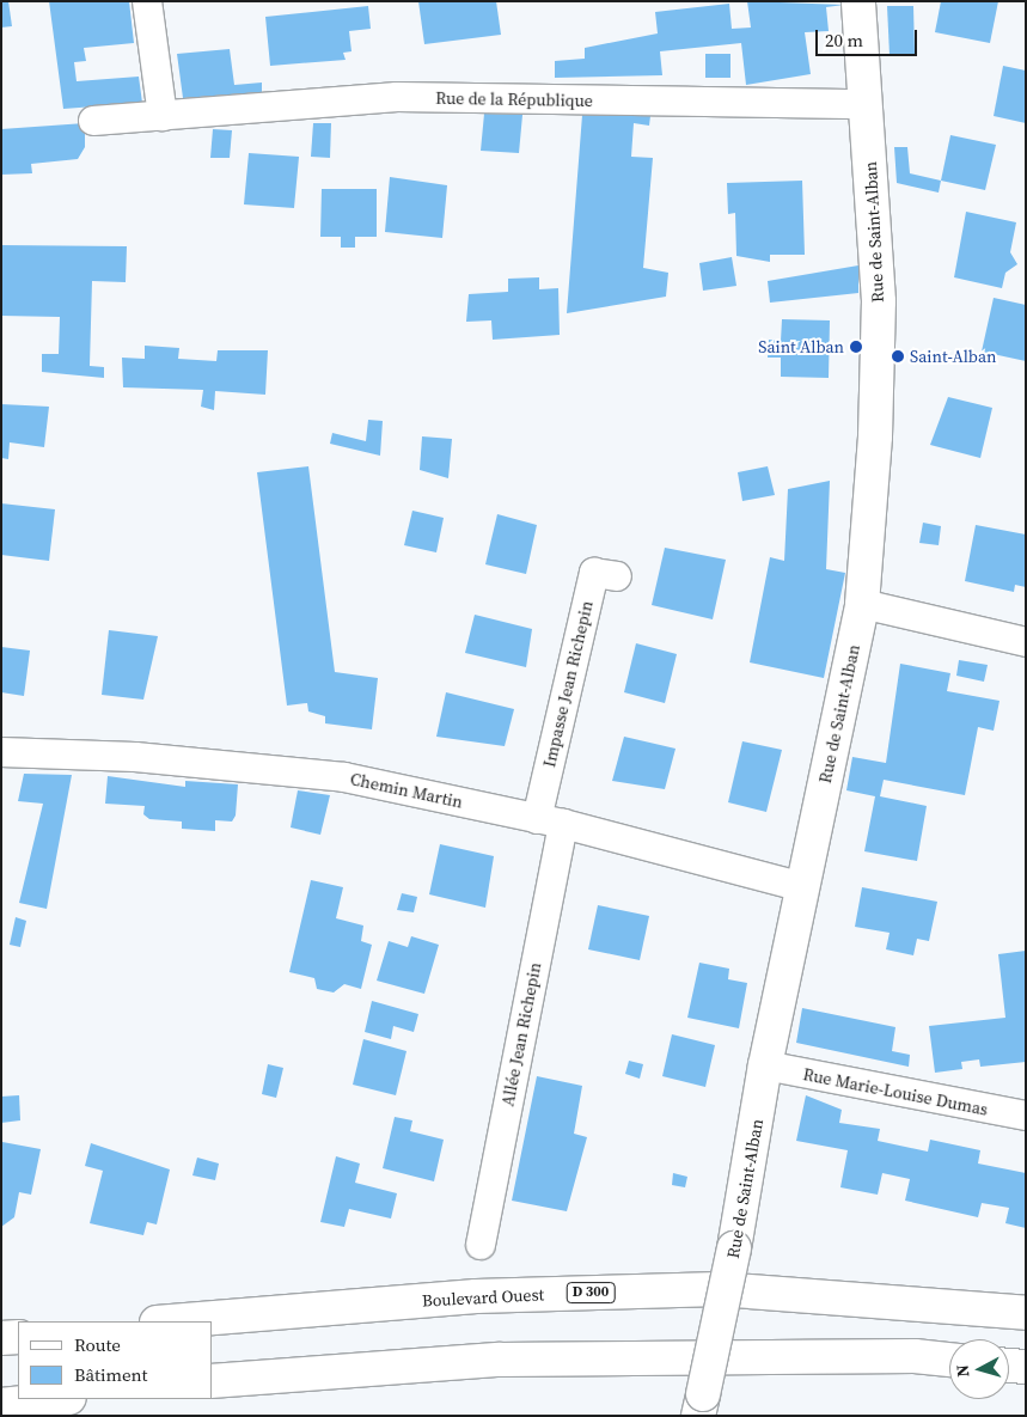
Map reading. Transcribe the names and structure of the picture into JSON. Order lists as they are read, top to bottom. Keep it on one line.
{"streets":{"main road":["Rue de Saint-Alban","D 300","Boulevard Ouest"],"street":["Rue de la République","Impasse Jean Richepin","Chemin Martin","Allée Jean Richepin","Rue Marie-Louise Dumas"]},"crossings":[["Rue de la République","Rue de Saint-Alban"],["Rue de Saint-Alban","Chemin Martin"],["Rue de Saint-Alban","Rue Marie-Louise Dumas"],["Impasse Jean Richepin","Chemin Martin"],["Impasse Jean Richepin","Allée Jean Richepin"],["Chemin Martin","Allée Jean Richepin"]],"places":["Saint Alban","Saint-Alban"],"legend":["Route","Bâtiment"],"scale_bar":"20 m","north":"left"}
